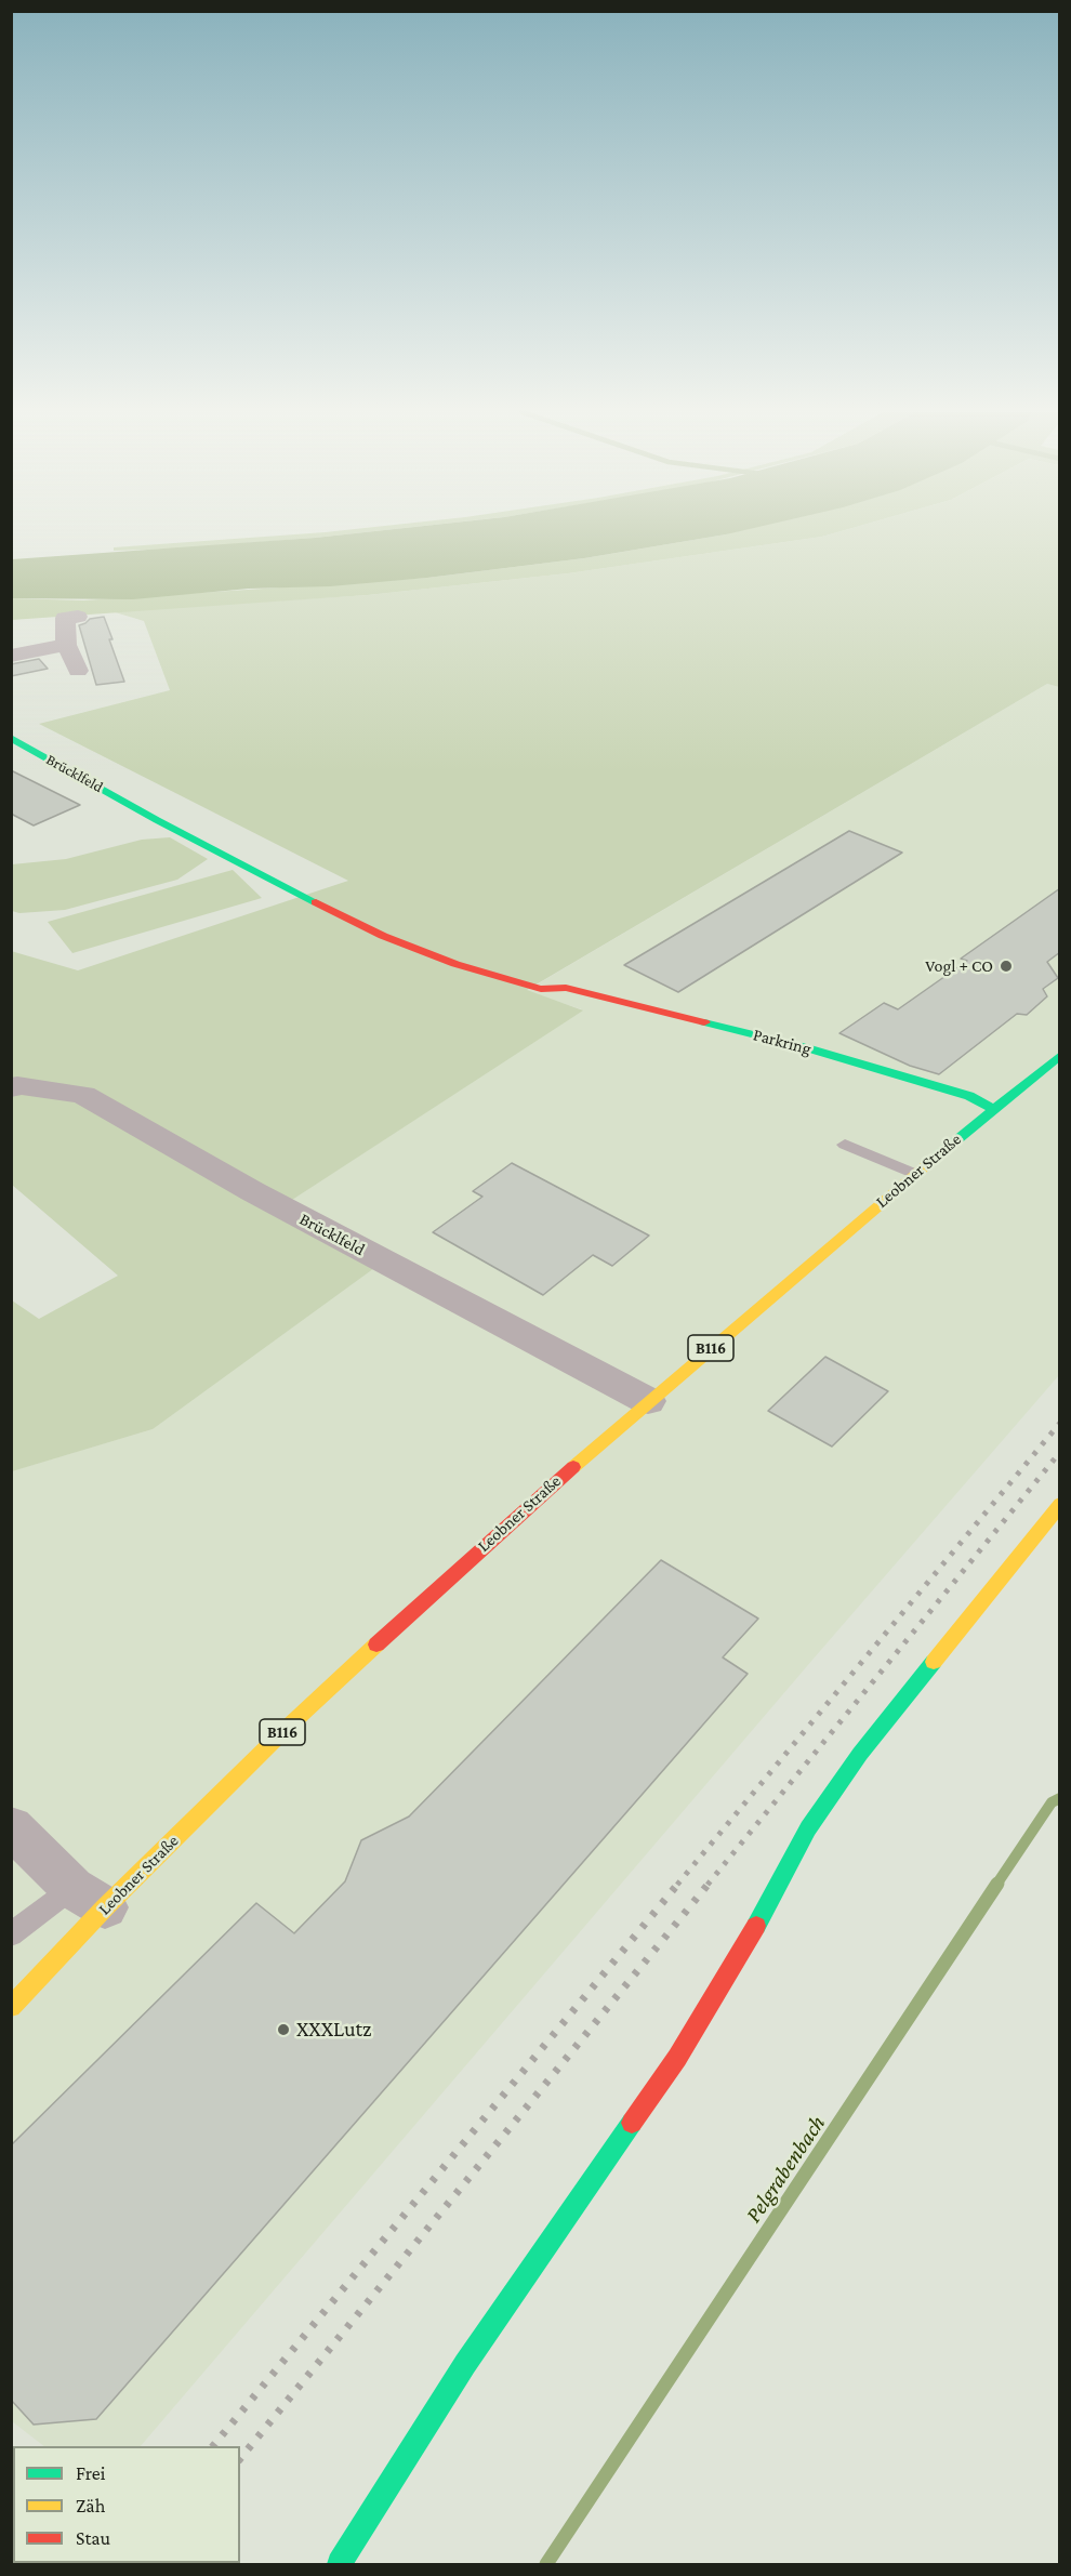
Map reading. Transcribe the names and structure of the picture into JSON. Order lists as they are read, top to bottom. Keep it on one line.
{"streets":{"street":["Brücklfeld","Parkring","Leobner Straße","B116"]},"crossings":[["Brücklfeld","Parkring"],["Brücklfeld","Leobner Straße"],["Parkring","Leobner Straße"]],"water":["Pelgrabenbach"],"places":["Vogl + CO","XXXLutz"],"legend":["Frei","Zäh","Stau"]}
